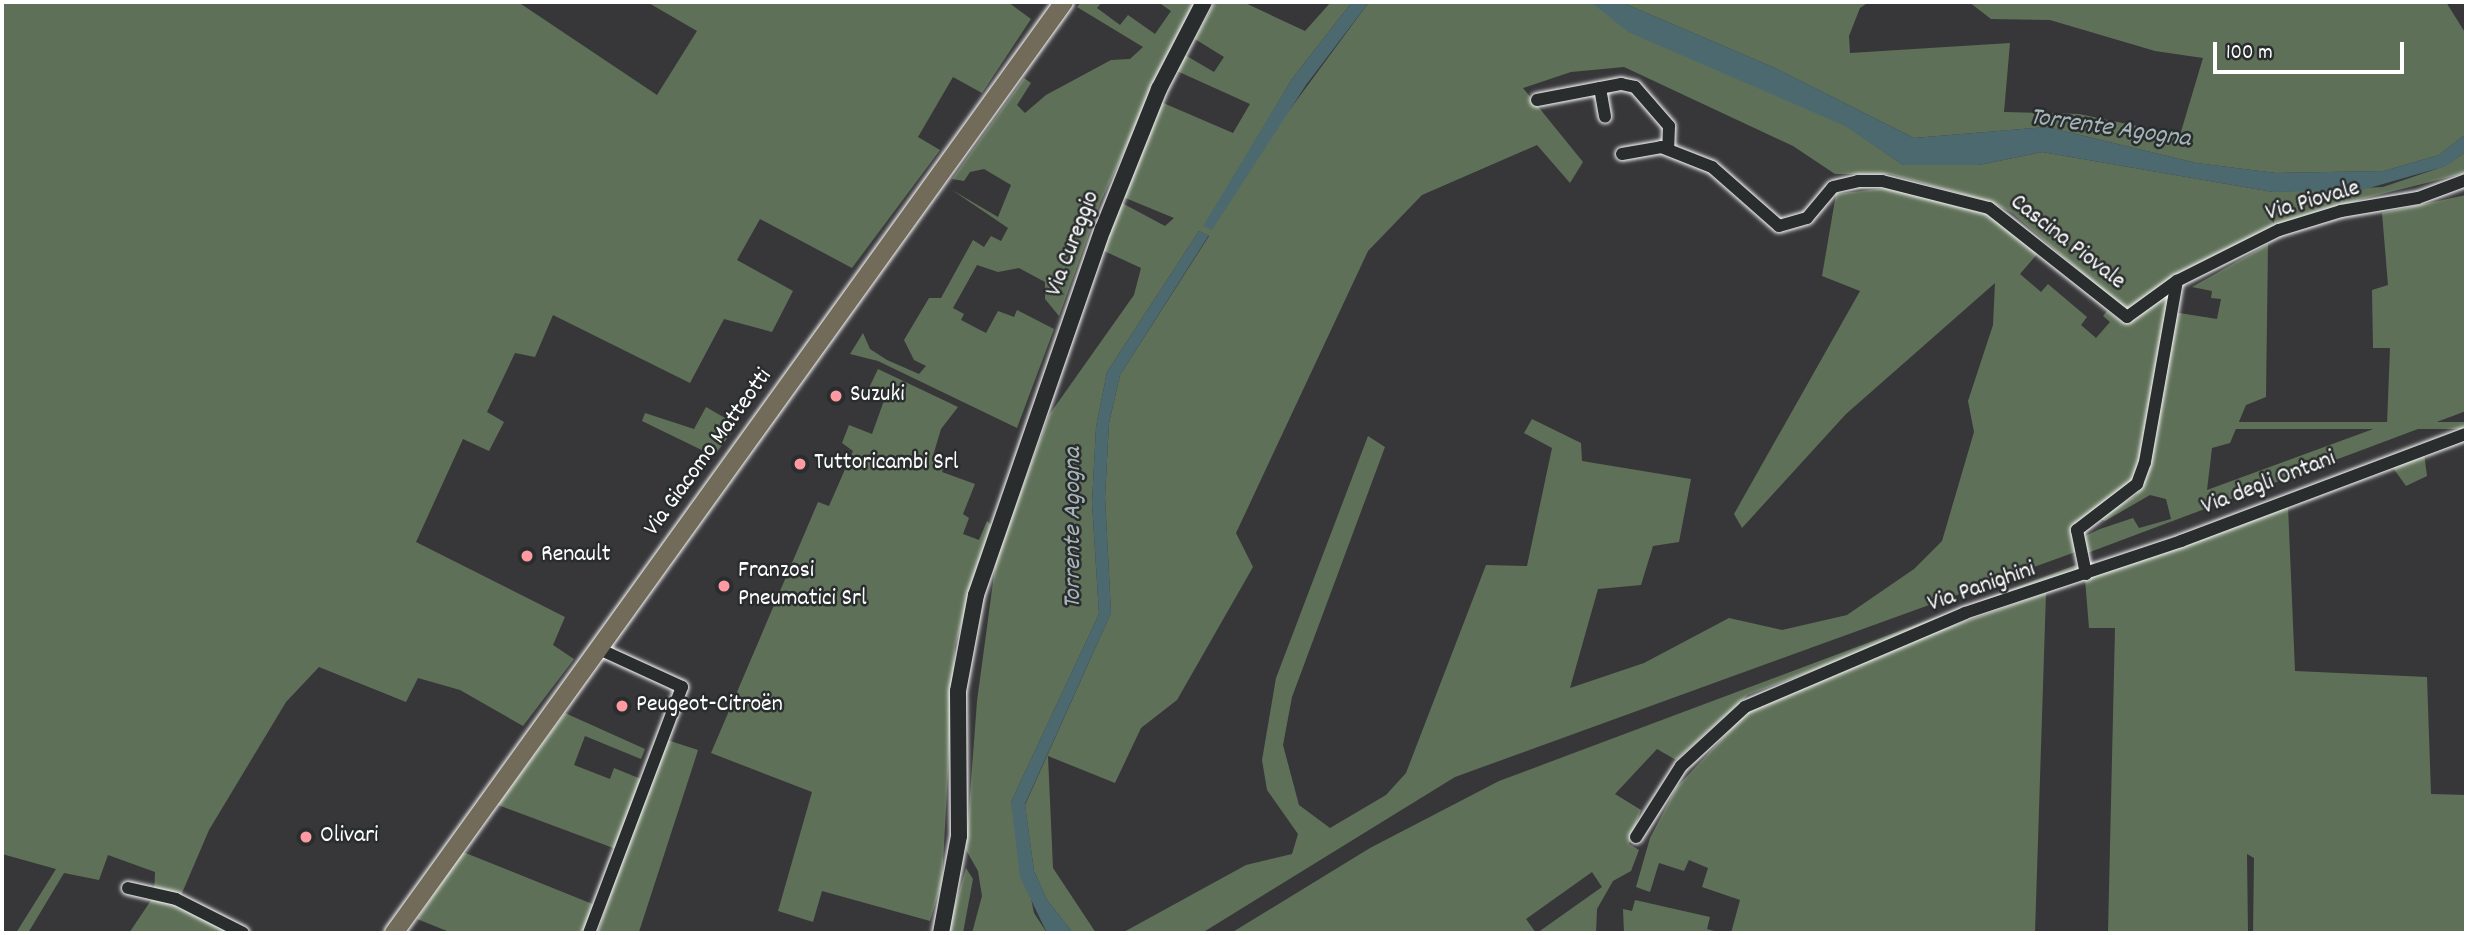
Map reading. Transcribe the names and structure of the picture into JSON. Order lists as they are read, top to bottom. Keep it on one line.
{"streets":{"main road":["Via Cureggio","Via Giacomo Matteotti"],"street":["Via Piovale","Cascina Piovale","Via degli Ontani","Via Panighini"]},"crossings":[["Via Piovale","Cascina Piovale"],["Via degli Ontani","Via Panighini"]],"water":["Torrente Agogna"],"places":["Suzuki","Tuttoricambi Srl","Renault","Franzosi Pneumatici Srl","Peugeot-Citroën","Olivari"],"scale_bar":"100 m"}
